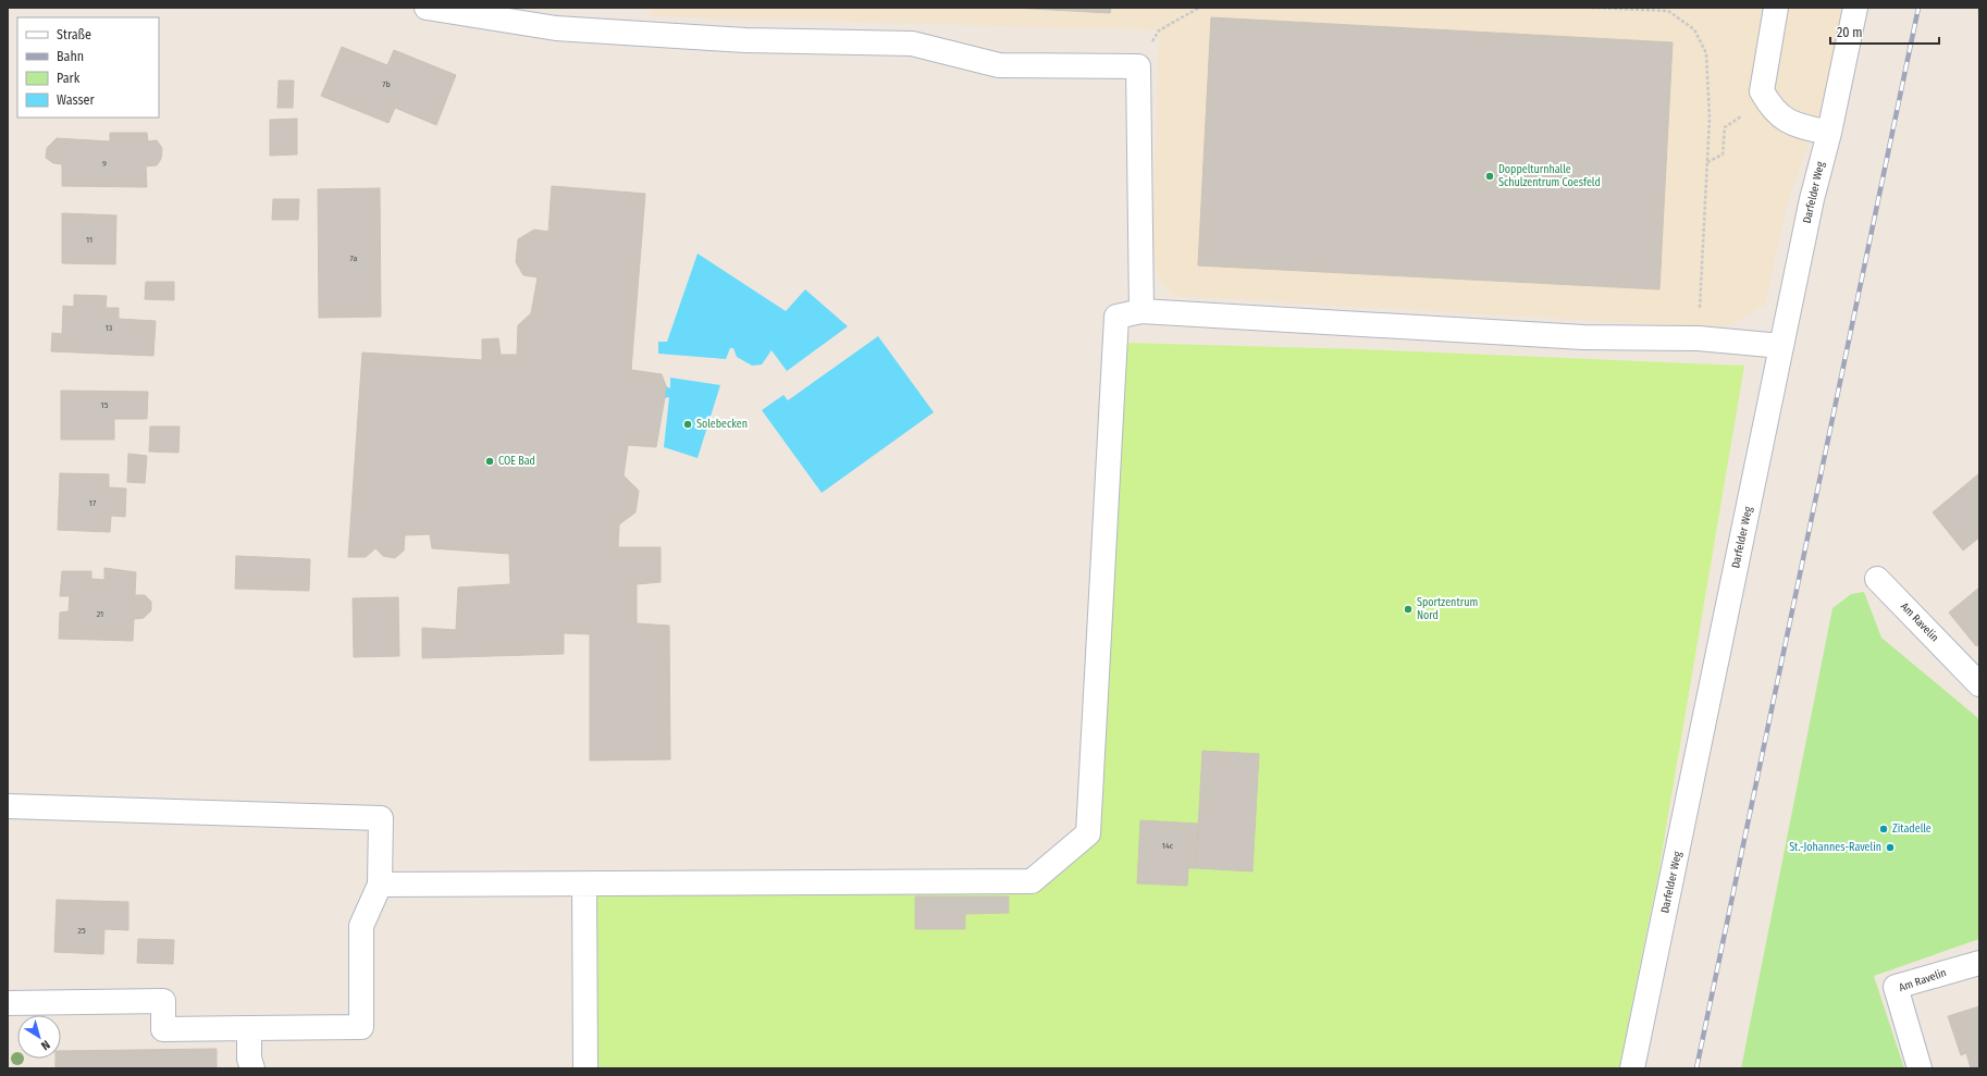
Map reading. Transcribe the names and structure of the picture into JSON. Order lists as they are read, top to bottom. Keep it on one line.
{"streets":{"street":["Darfelder Weg","Am Ravelin"]},"places":["Doppelturnhalle Schulzentrum Coesfeld","Solebecken","COE Bad","Sportzentrum Nord","Zitadelle","St.-Johannes-Ravelin"],"house_numbers":["7b","9","11","7a","13","15","17","21","14c","25"],"legend":["Straße","Bahn","Park","Wasser"],"scale_bar":"20 m","north":"bottom right"}
